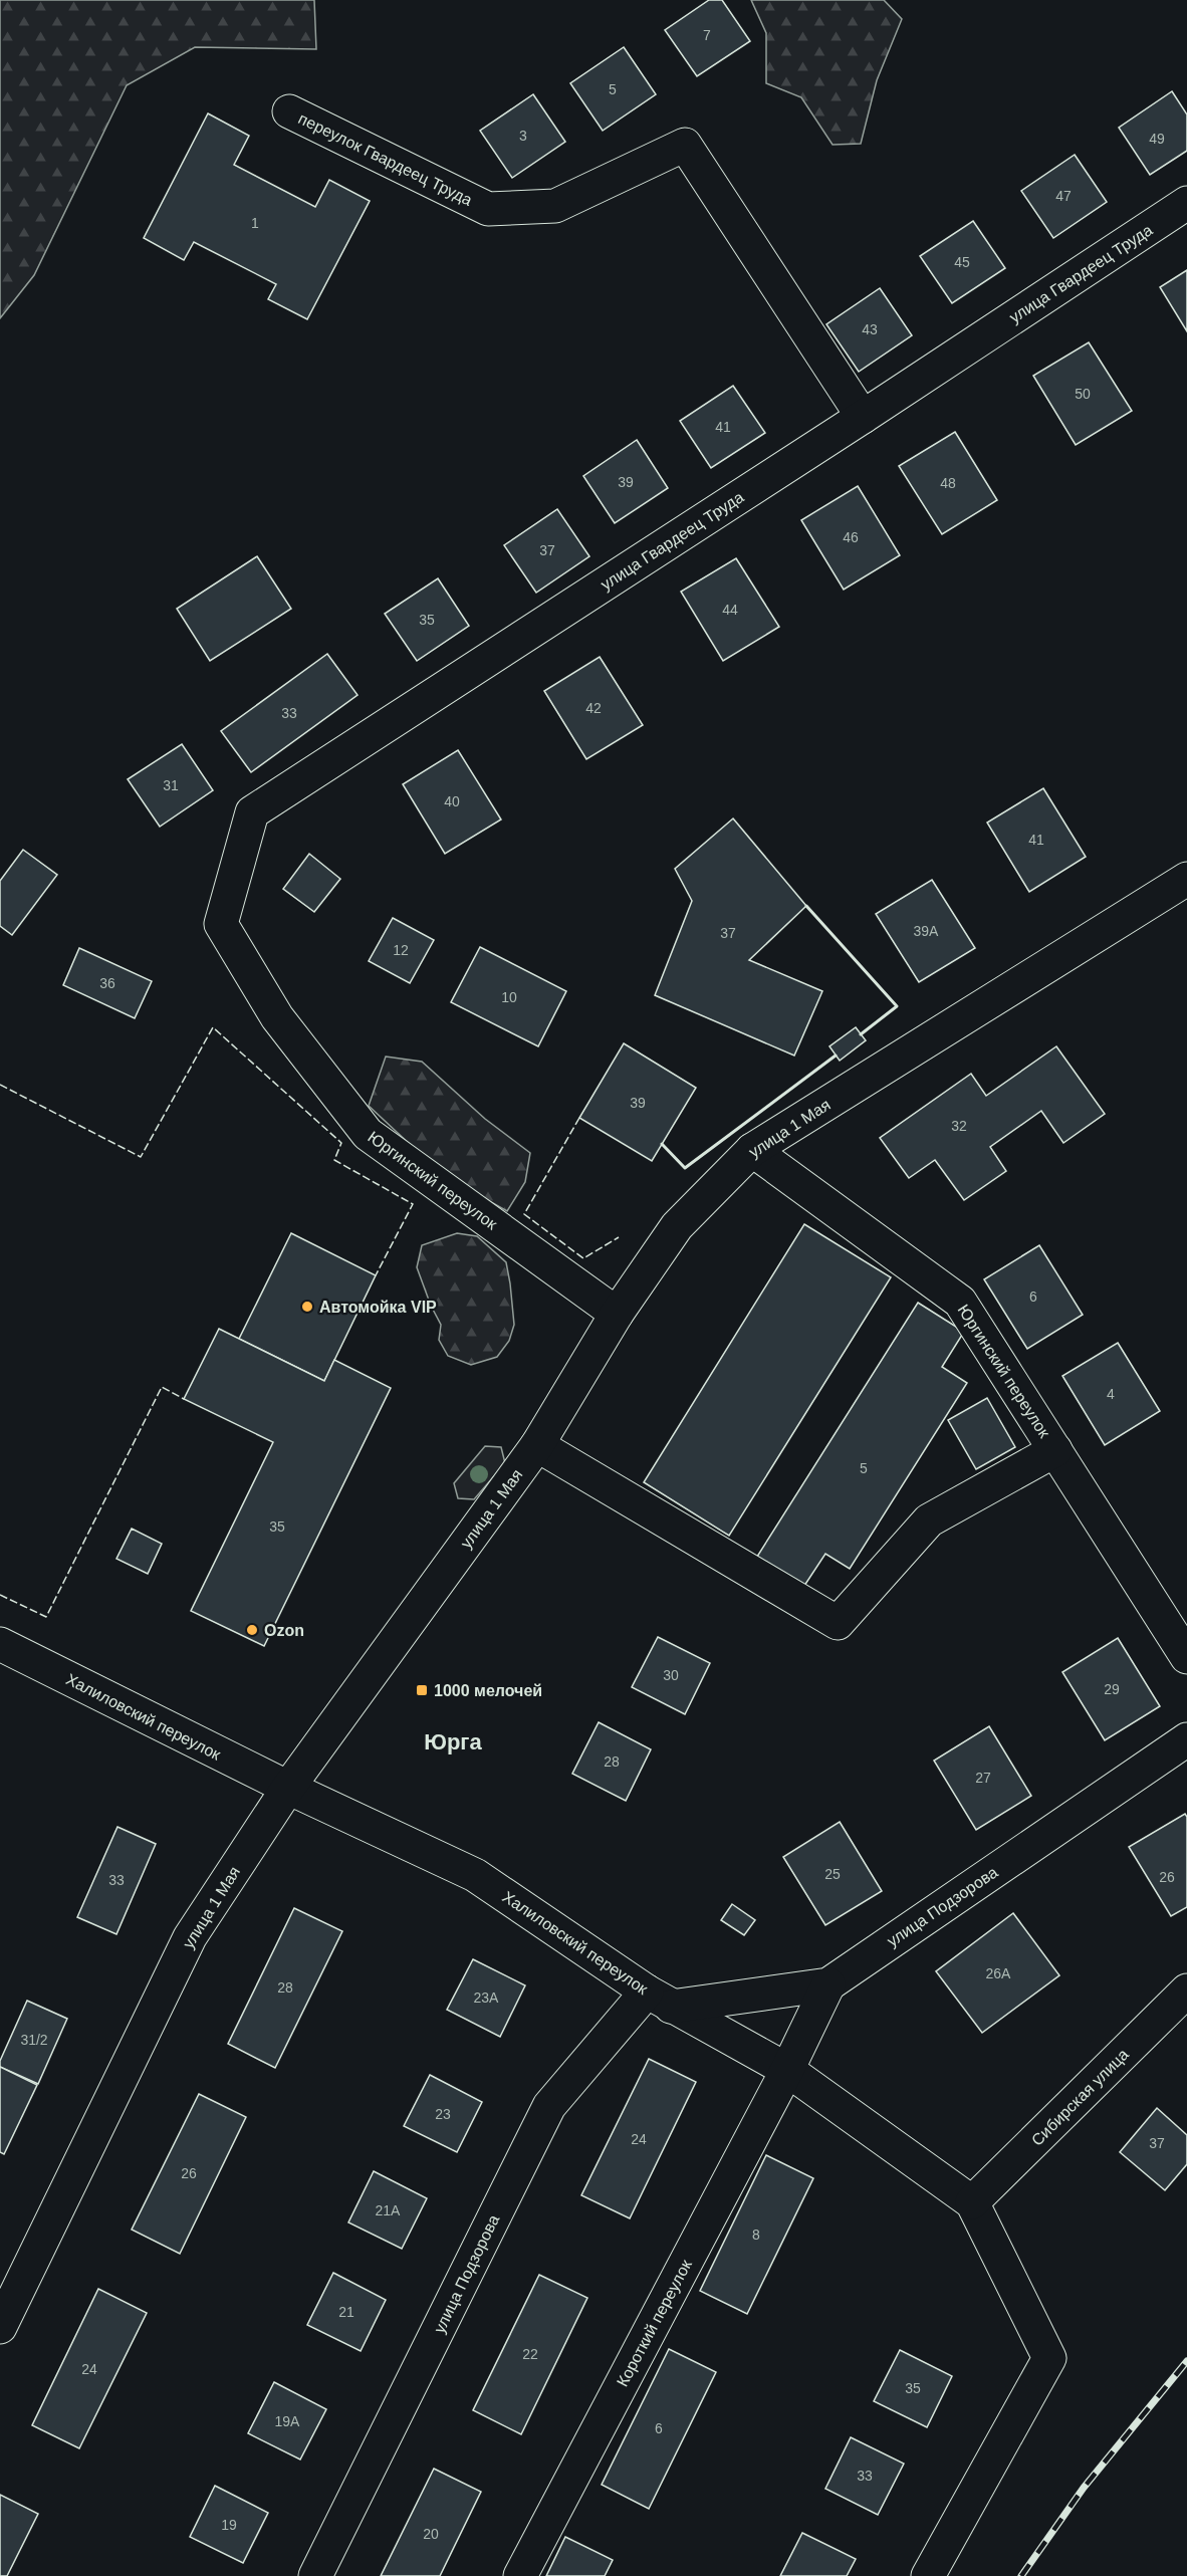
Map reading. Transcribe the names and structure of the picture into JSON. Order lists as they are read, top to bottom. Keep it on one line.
{"streets":{"street":["переулок Гвардеец Труда","улица Гвардеец Труда","улица 1 Мая","Юргинский переулок","Халиловский переулок","улица Подзорова","Сибирская улица","Короткий переулок"]},"crossings":[["переулок Гвардеец Труда","улица Гвардеец Труда"],["улица Гвардеец Труда","Юргинский переулок"],["улица 1 Мая","Юргинский переулок"],["улица 1 Мая","Халиловский переулок"],["Халиловский переулок","улица Подзорова"],["Халиловский переулок","Сибирская улица"],["Халиловский переулок","Короткий переулок"],["улица Подзорова","Короткий переулок"]],"districts":["Юрга"],"places":{"other":["Автомойка VIP","Ozon"],"transit":["1000 мелочей"]},"house_numbers":["7","5","3","49","47","1","45","43","50","41","39","48","46","37","44","35","42","33","31","40","41","39А","37","12","36","10","39","32","6","4","5","35","30","29","28","27","25","26","33","26А","28","23А","31/2","23","24","37","26","21А","8","21","22","24","35","19А","6","33","19","20"]}
